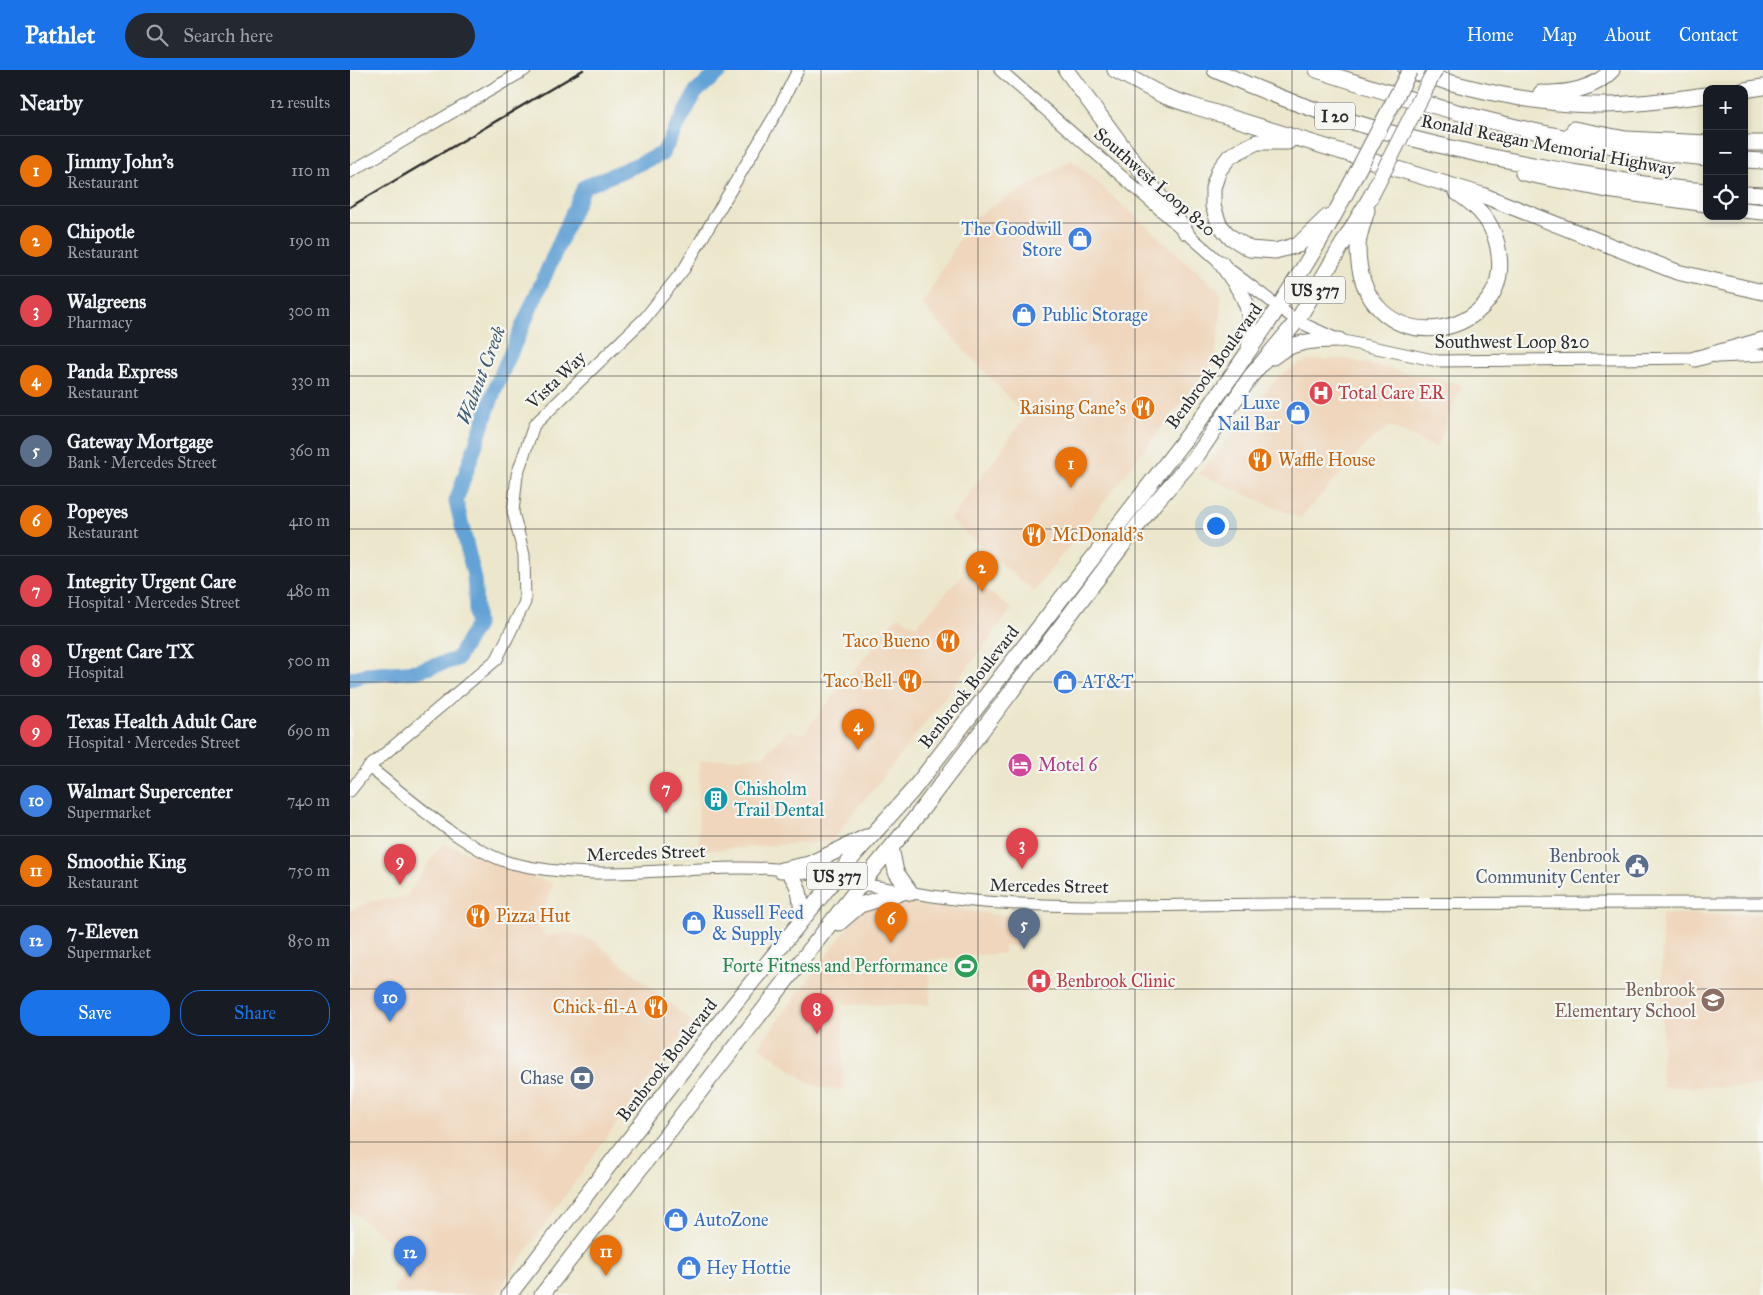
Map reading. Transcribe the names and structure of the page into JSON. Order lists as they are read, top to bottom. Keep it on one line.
{"streets":{"highway":["I 20","Ronald Reagan Memorial Highway","US 377","Benbrook Boulevard"],"street":["Southwest Loop 820","Vista Way","Mercedes Street"]},"crossings":[["Southwest Loop 820","Benbrook Boulevard"],["Benbrook Boulevard","Mercedes Street"],["Vista Way","Mercedes Street"]],"water":["Walnut Creek"],"places":{"shop":["The Goodwill Store","Public Storage","Luxe Nail Bar","AT&T","Russell Feed & Supply","AutoZone","Hey Hottie"],"hospital":["Total Care ER","Benbrook Clinic"],"restaurant":["Raising Cane's","Waffle House","McDonald's","Taco Bueno","Taco Bell","Pizza Hut","Chick-fil-A"],"hotel":["Motel 6"],"building":["Chisholm Trail Dental"],"public building":["Benbrook Community Center"],"sports":["Forte Fitness and Performance"],"school or university":["Benbrook Elementary School"],"bank":["Chase"]},"page":{"header":"Pathlet","search":"Search here","nav":["Home","Map","About","Contact"],"heading":["Nearby","12 results"],"map_buttons":["+","−"],"list":[{"mark":"1","name":"Jimmy John's","note":"Restaurant","value":"110 m"},{"mark":"2","name":"Chipotle","note":"Restaurant","value":"190 m"},{"mark":"3","name":"Walgreens","note":"Pharmacy","value":"300 m"},{"mark":"4","name":"Panda Express","note":"Restaurant","value":"330 m"},{"mark":"5","name":"Gateway Mortgage","note":"Bank · Mercedes Street","value":"360 m"},{"mark":"6","name":"Popeyes","note":"Restaurant","value":"410 m"},{"mark":"7","name":"Integrity Urgent Care","note":"Hospital · Mercedes Street","value":"480 m"},{"mark":"8","name":"Urgent Care TX","note":"Hospital","value":"500 m"},{"mark":"9","name":"Texas Health Adult Care","note":"Hospital · Mercedes Street","value":"690 m"},{"mark":"10","name":"Walmart Supercenter","note":"Supermarket","value":"740 m"},{"mark":"11","name":"Smoothie King","note":"Restaurant","value":"750 m"},{"mark":"12","name":"7-Eleven","note":"Supermarket","value":"850 m"}],"pins":["1","2","4","7","3","9","6","5","10","8","11","12"],"buttons":["Save","Share"]}}
